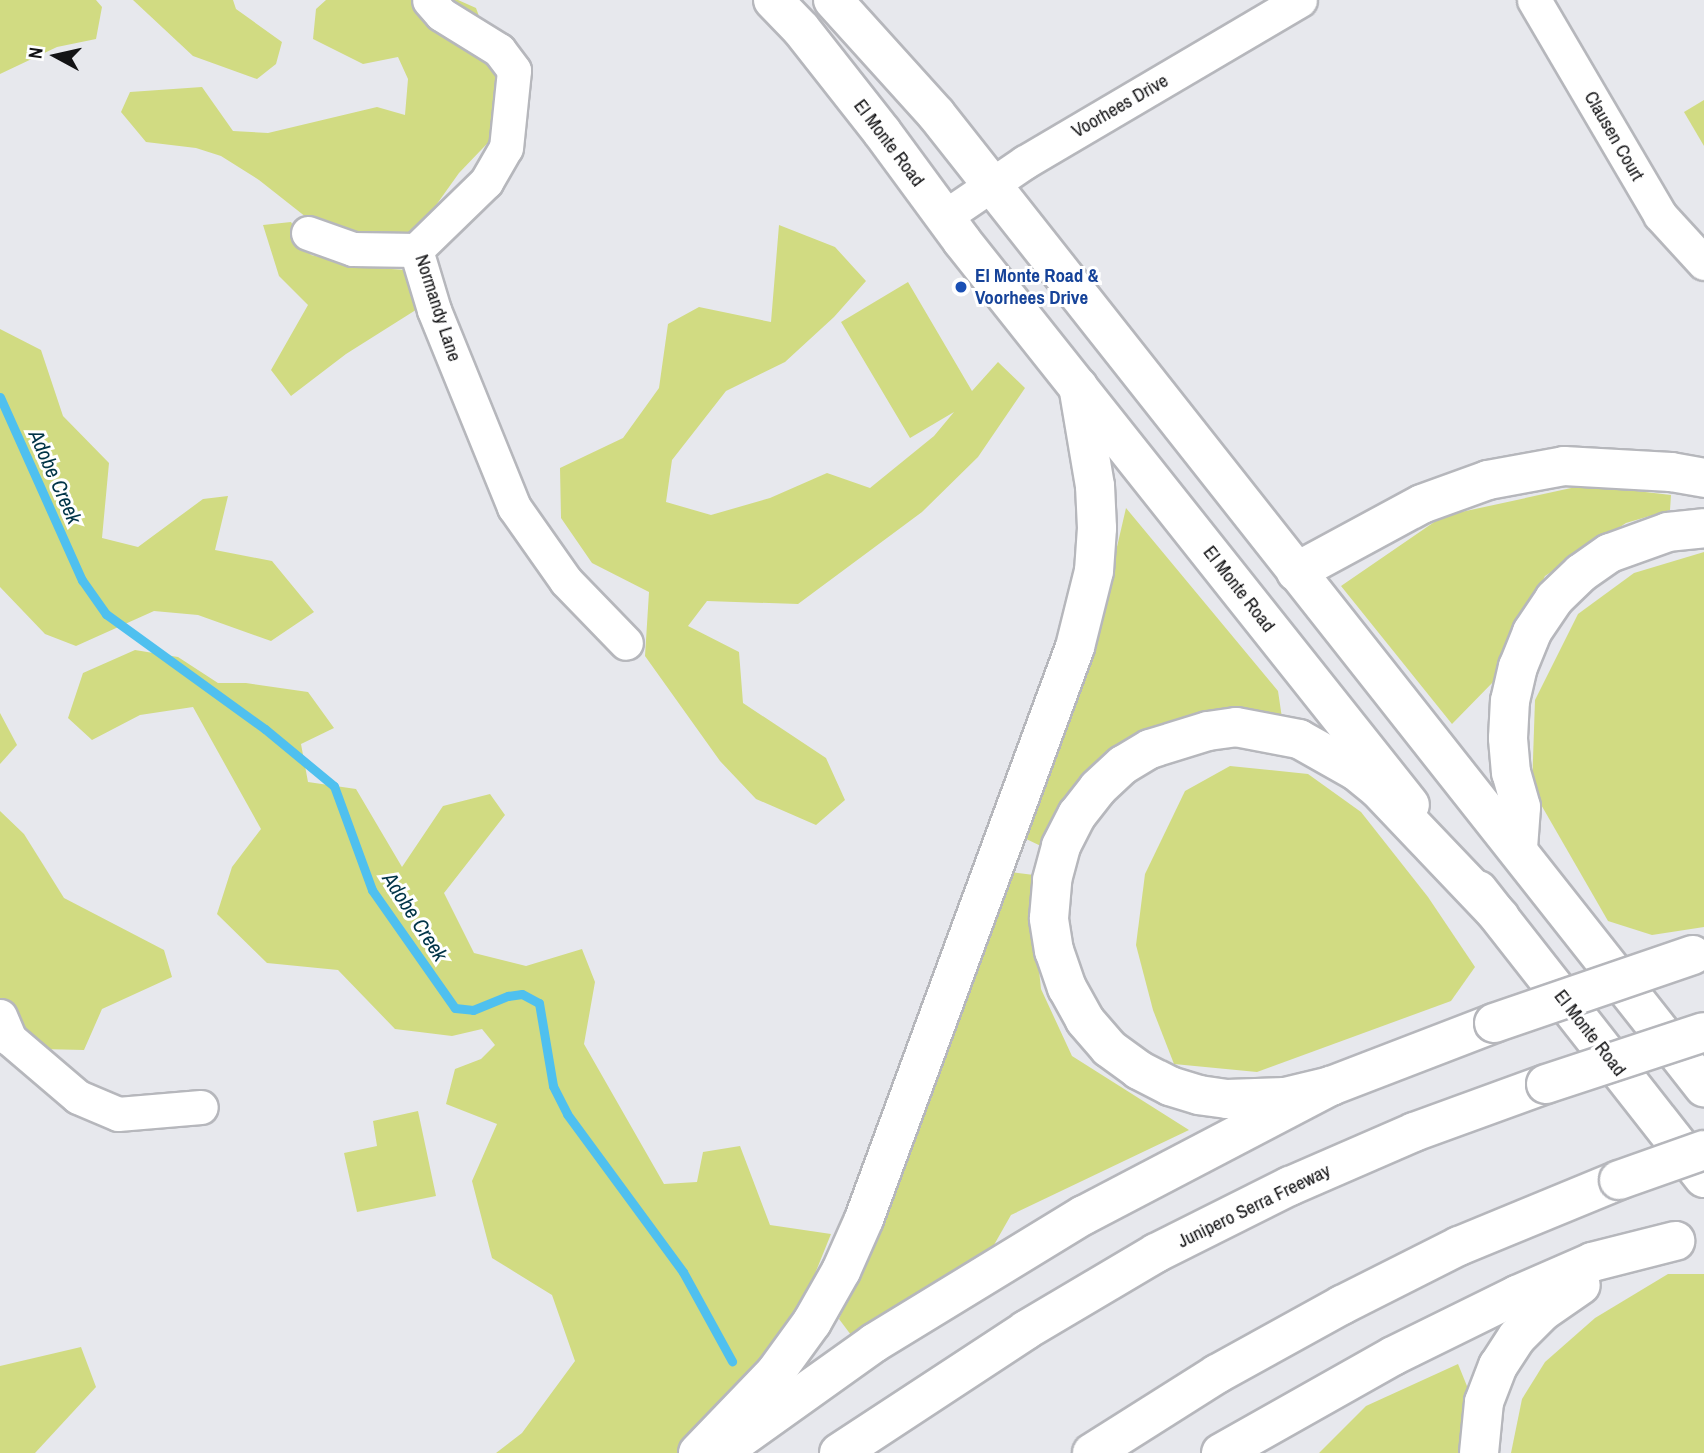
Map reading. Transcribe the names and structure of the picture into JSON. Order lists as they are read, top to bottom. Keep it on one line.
{"streets":{"main road":["El Monte Road","Junipero Serra Freeway"],"street":["Voorhees Drive","Clausen Court","Normandy Lane"]},"crossings":[["Voorhees Drive","El Monte Road"]],"water":["Adobe Creek"],"places":["El Monte Road & Voorhees Drive"],"north":"left"}
